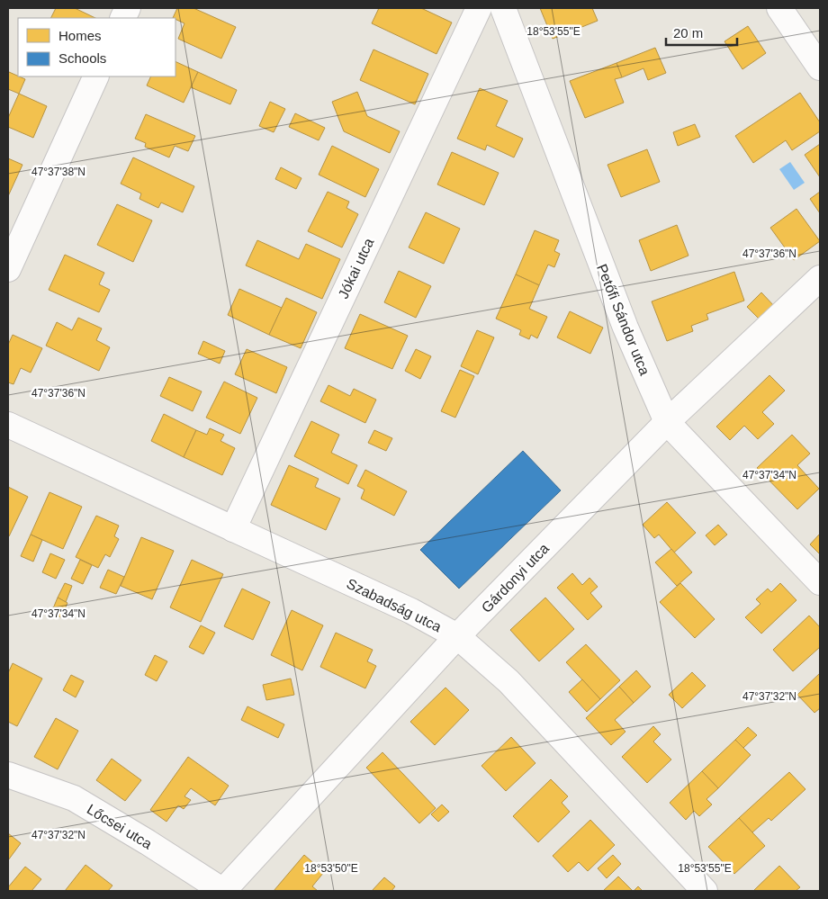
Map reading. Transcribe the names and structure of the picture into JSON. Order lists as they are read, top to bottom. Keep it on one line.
{"streets":{"street":["Jókai utca","Petőfi Sándor utca","Gárdonyi utca","Szabadság utca","Lőcsei utca"]},"crossings":[["Jókai utca","Szabadság utca"],["Petőfi Sándor utca","Gárdonyi utca"],["Gárdonyi utca","Szabadság utca"],["Gárdonyi utca","Lőcsei utca"]],"legend":["Homes","Schools"],"scale_bar":"20 m","coordinates":["18°53'55\"E","47°37'38\"N","47°37'36\"N","47°37'34\"N","47°37'32\"N","18°53'50\"E"]}
